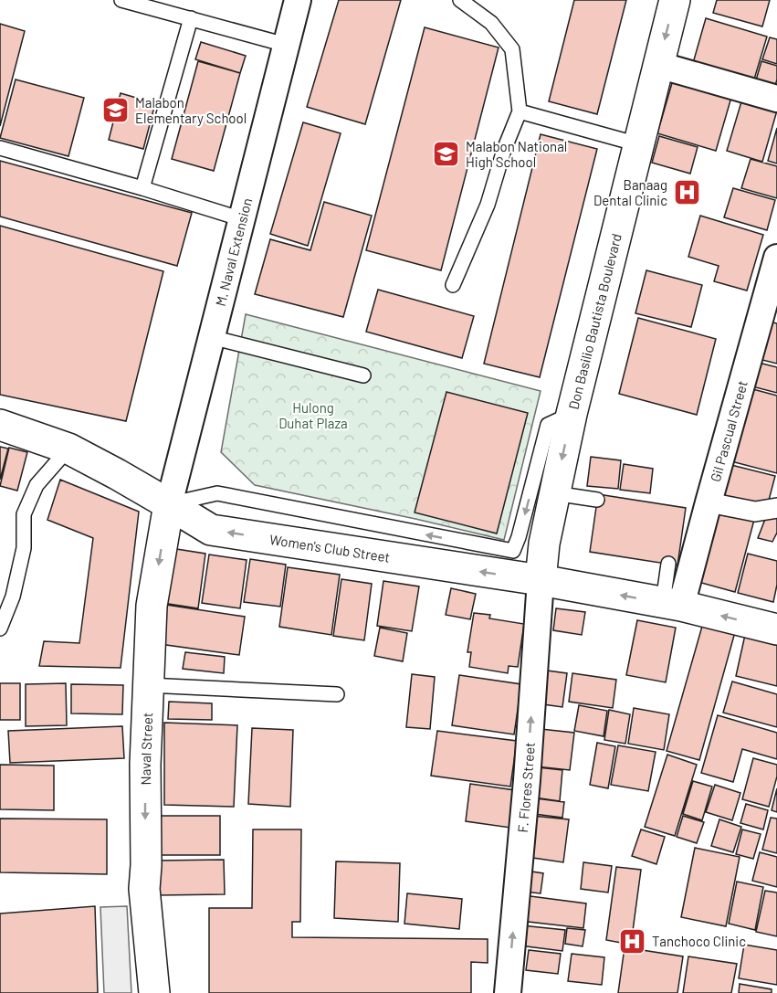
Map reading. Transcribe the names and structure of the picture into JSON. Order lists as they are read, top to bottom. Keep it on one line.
{"streets":{"main road":["Don Basilio Bautista Boulevard","Women's Club Street","Naval Street"],"street":["M. Naval Extension","Gil Pascual Street","F. Flores Street"]},"crossings":[["M. Naval Extension","Women's Club Street"],["M. Naval Extension","Naval Street"],["Don Basilio Bautista Boulevard","Women's Club Street"],["Don Basilio Bautista Boulevard","F. Flores Street"],["Gil Pascual Street","Women's Club Street"],["Women's Club Street","Naval Street"],["Women's Club Street","F. Flores Street"]],"one_way":["Women's Club Street","Naval Street","F. Flores Street"],"parks":["Hulong Duhat Plaza"],"places":{"school or university":["Malabon Elementary School","Malabon National High School"],"hospital":["Banaag Dental Clinic","Tanchoco Clinic"]}}
